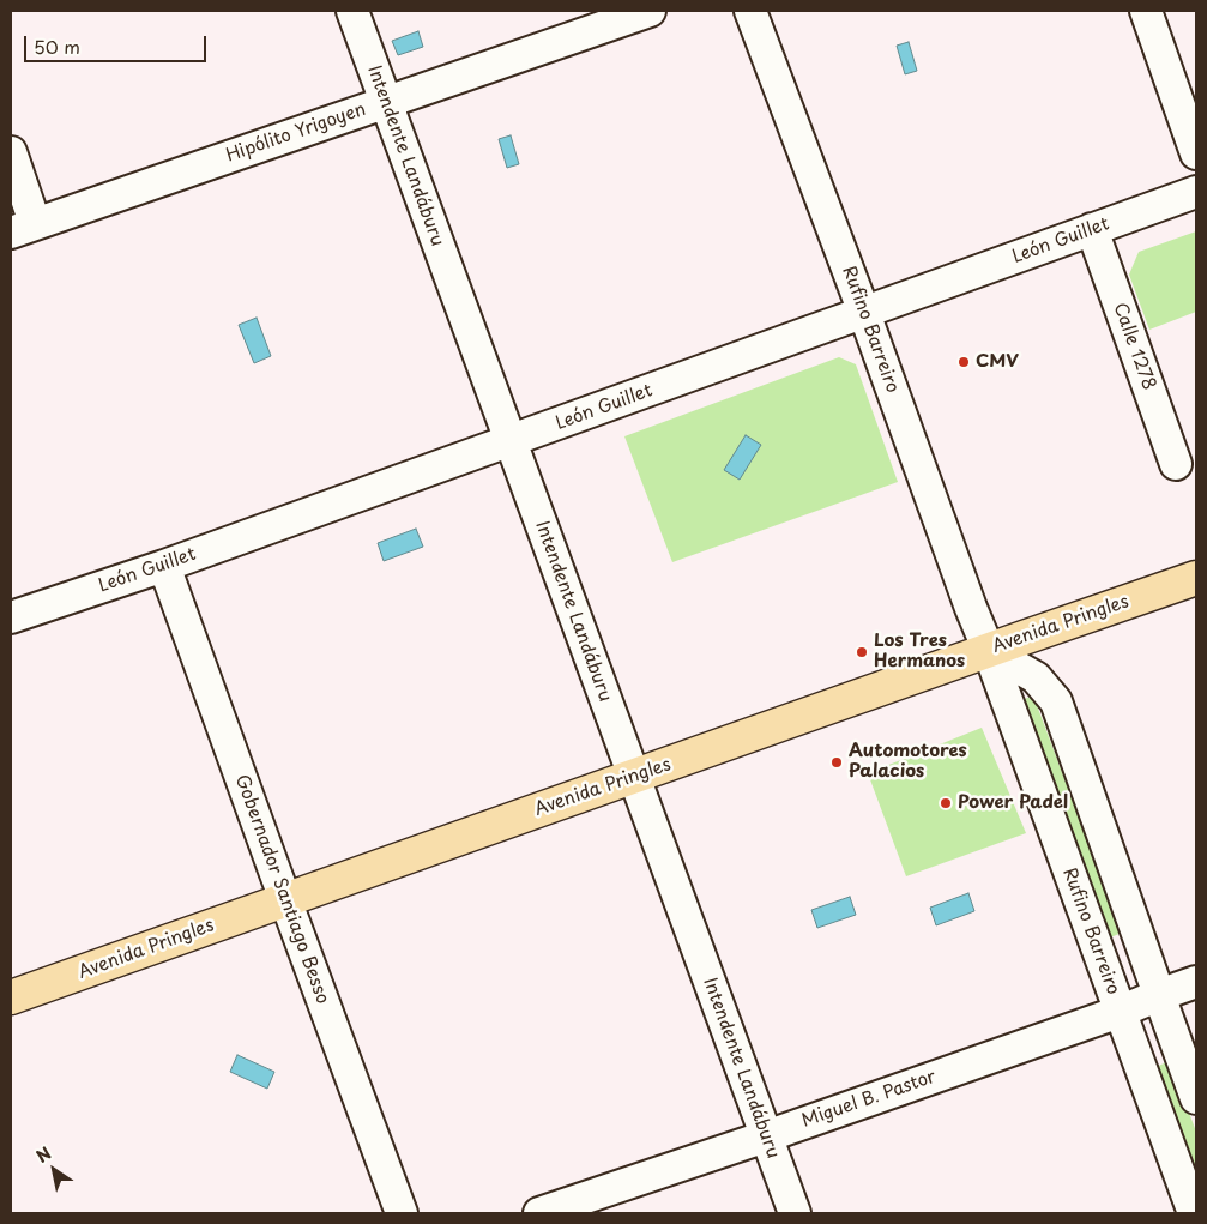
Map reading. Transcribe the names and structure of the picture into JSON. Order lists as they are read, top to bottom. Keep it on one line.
{"streets":{"main road":["Avenida Pringles"],"street":["Hipólito Yrigoyen","Intendente Landáburu","León Guillet","Rufino Barreiro","Calle 1278","Gobernador Santiago Besso","Miguel B. Pastor"]},"crossings":[["Hipólito Yrigoyen","Intendente Landáburu"],["Intendente Landáburu","León Guillet"],["Intendente Landáburu","Avenida Pringles"],["Intendente Landáburu","Miguel B. Pastor"],["León Guillet","Rufino Barreiro"],["León Guillet","Calle 1278"],["León Guillet","Gobernador Santiago Besso"],["Rufino Barreiro","Avenida Pringles"],["Rufino Barreiro","Miguel B. Pastor"],["Avenida Pringles","Gobernador Santiago Besso"]],"places":["CMV","Los Tres Hermanos","Automotores Palacios","Power Padel"],"scale_bar":"50 m","north":"top left"}
